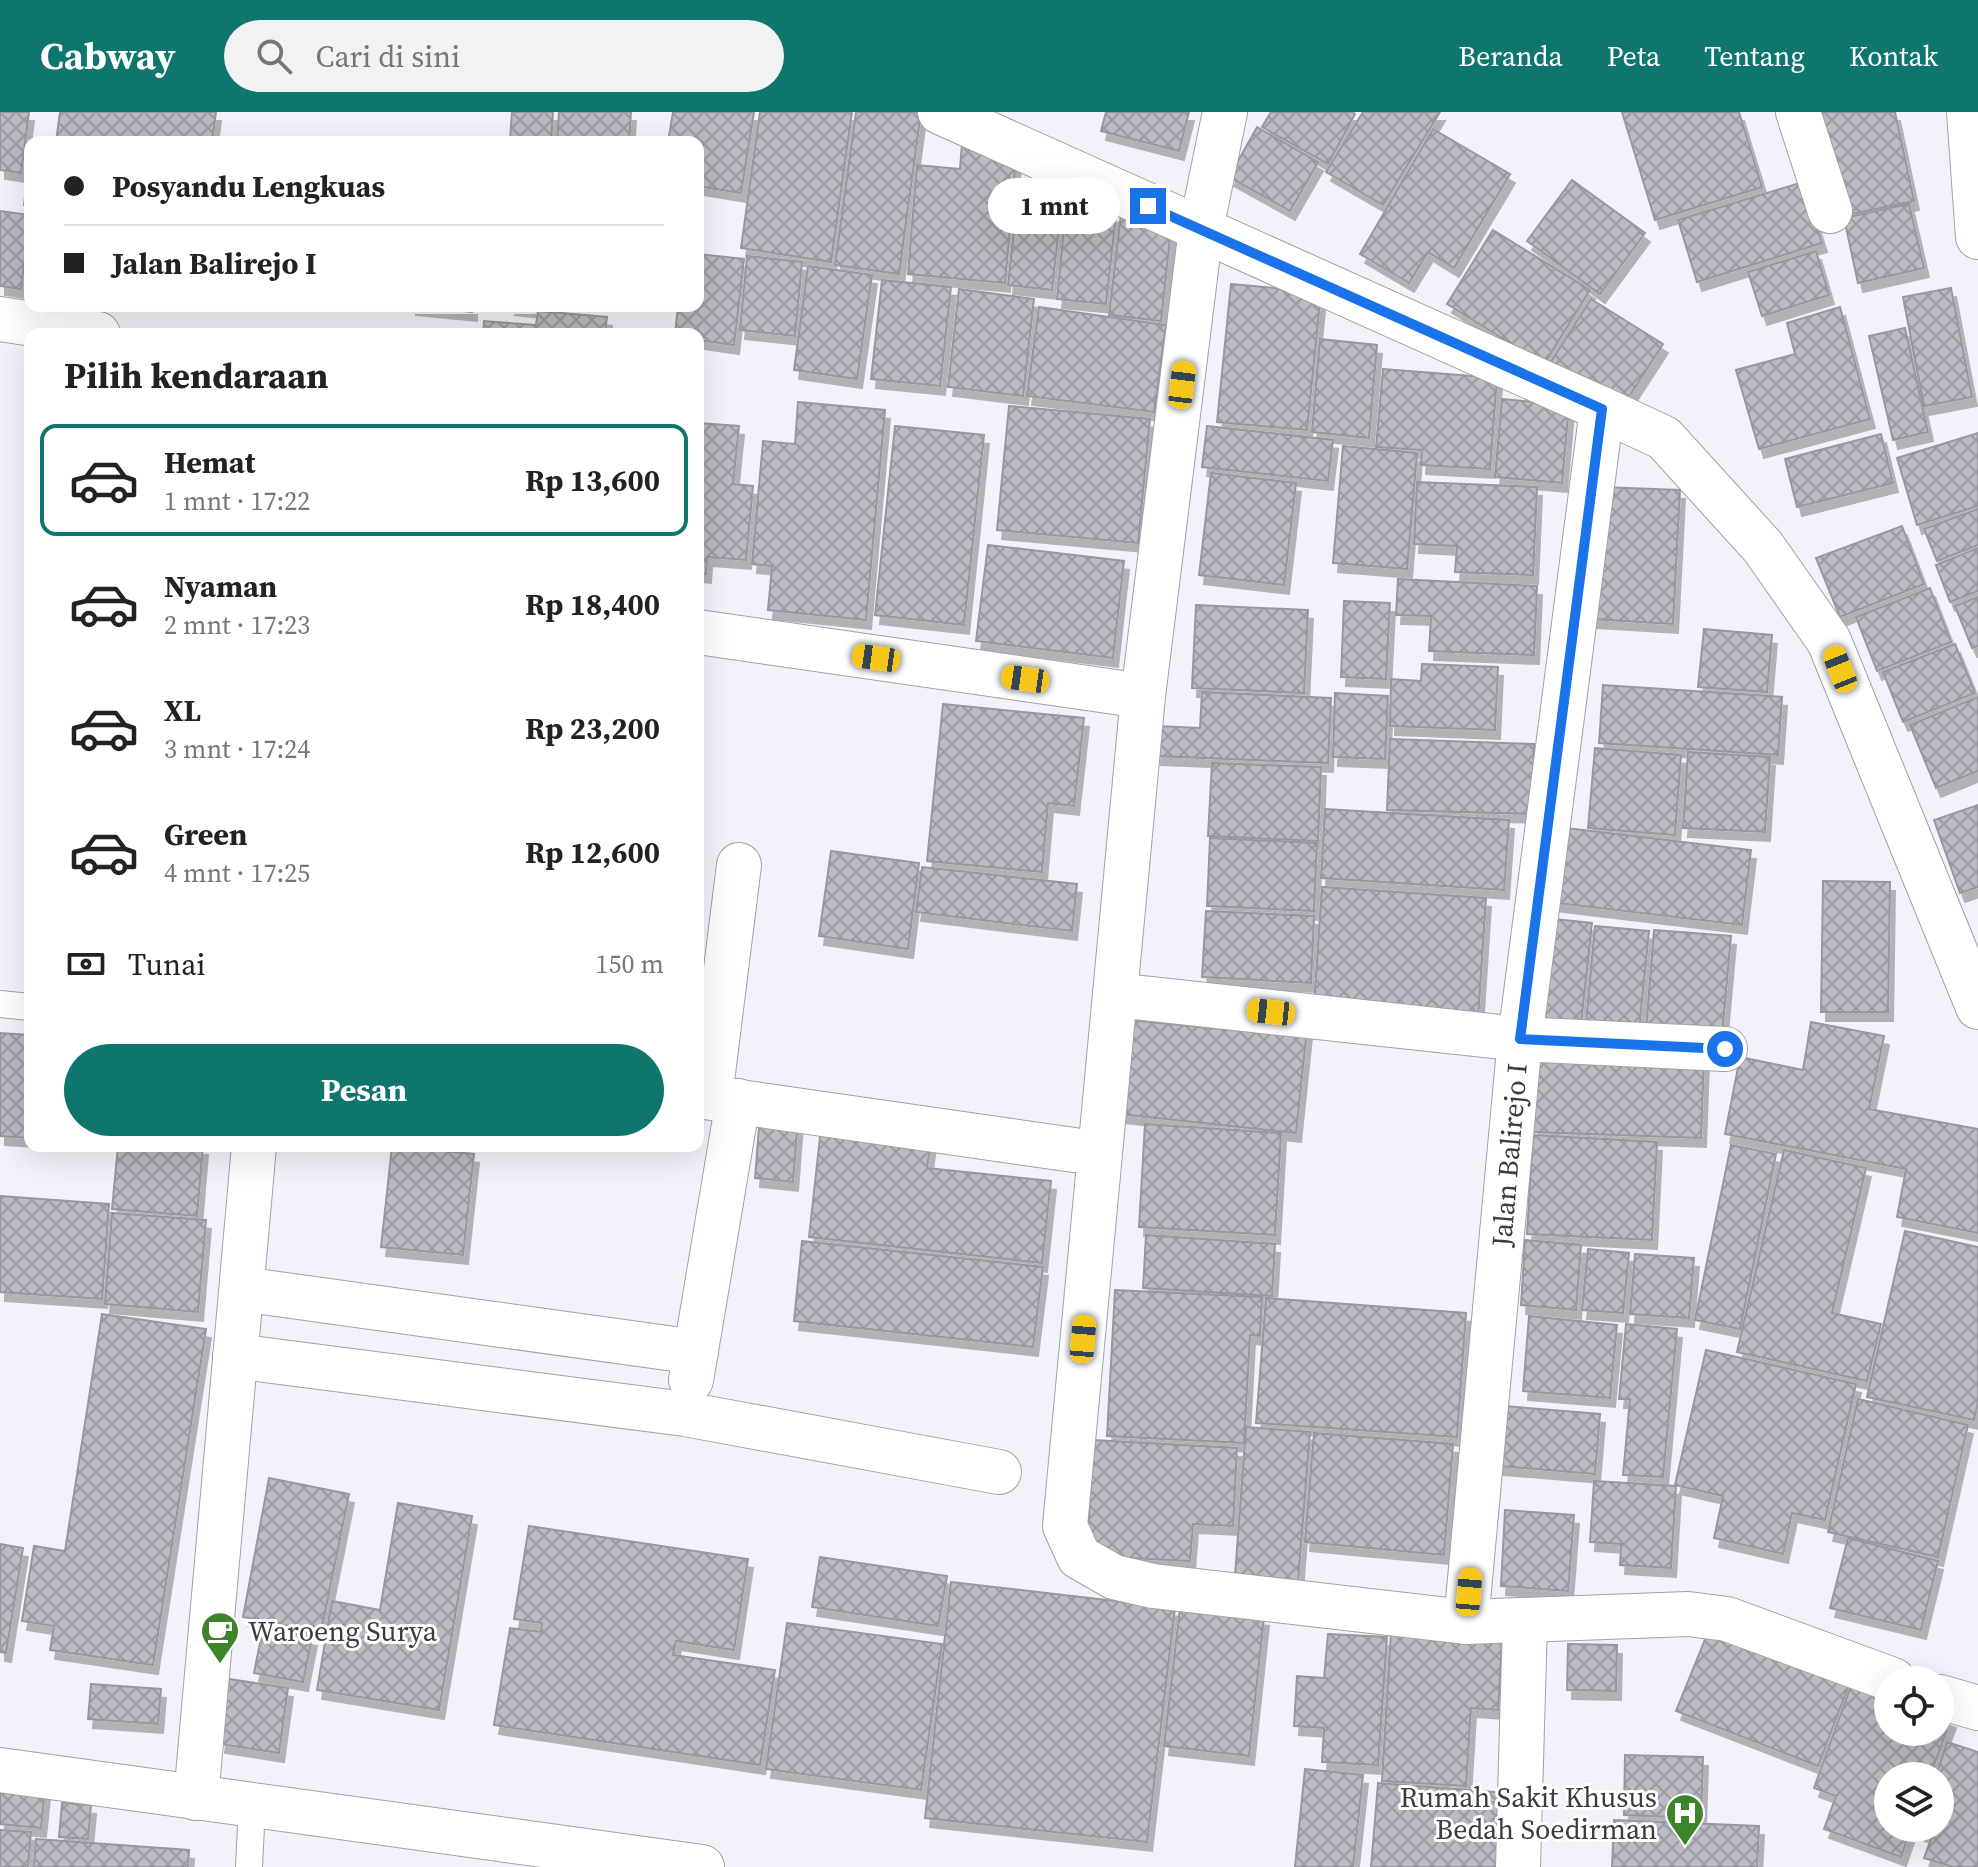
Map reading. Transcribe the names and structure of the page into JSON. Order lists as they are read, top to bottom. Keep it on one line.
{"streets":{"street":["Jalan Balirejo I"]},"places":{"cafe":["Waroeng Surya"],"hospital":["Rumah Sakit Khusus Bedah Soedirman"]},"page":{"header":"Cabway","search":"Cari di sini","nav":["Beranda","Peta","Tentang","Kontak"],"banner":["Posyandu Lengkuas","Jalan Balirejo I"],"bubble":"1 mnt","heading":"Pilih kendaraan","list":[{"name":"Hemat","note":"1 mnt · 17:22","value":"Rp 13,600"},{"name":"Nyaman","note":"2 mnt · 17:23","value":"Rp 18,400"},{"name":"XL","note":"3 mnt · 17:24","value":"Rp 23,200"},{"name":"Green","note":"4 mnt · 17:25","value":"Rp 12,600"}],"pay":["Tunai","150 m"],"buttons":"Pesan"}}
